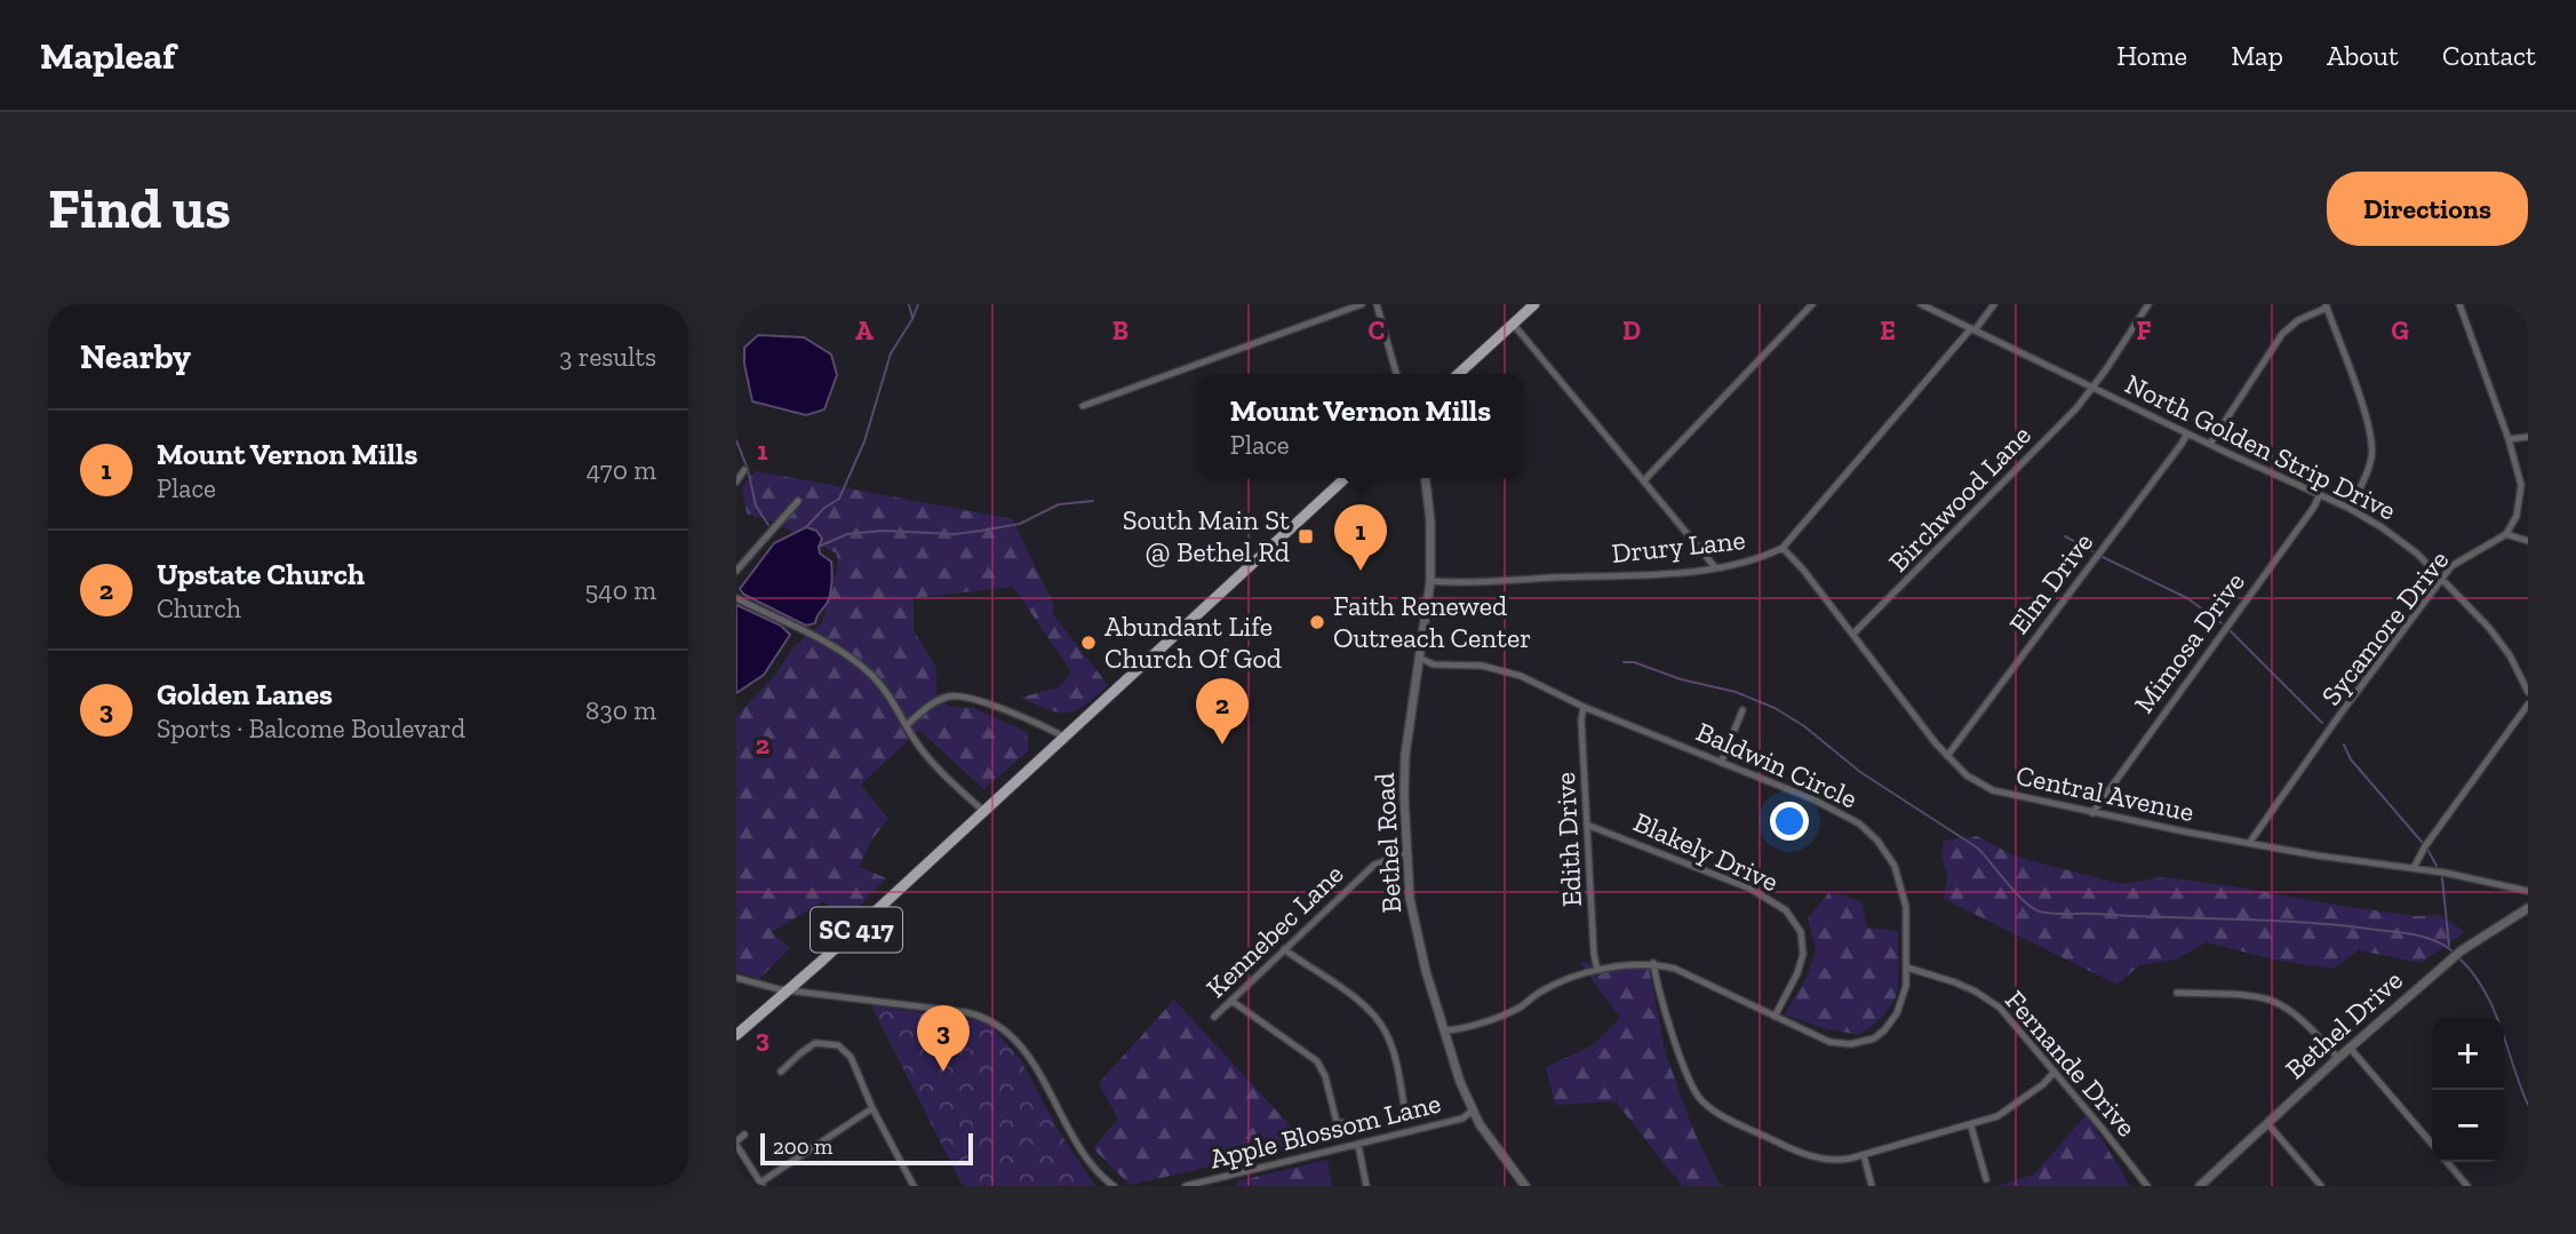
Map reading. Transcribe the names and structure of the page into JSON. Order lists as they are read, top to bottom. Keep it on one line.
{"streets":{"main road":["SC 417"],"street":["North Golden Strip Drive","Birchwood Lane","Drury Lane","Elm Drive","Sycamore Drive","Mimosa Drive","Baldwin Circle","Central Avenue","Edith Drive","Bethel Road","Blakely Drive","Kennebec Lane","Bethel Drive","Fernande Drive","Apple Blossom Lane"]},"crossings":[["North Golden Strip Drive","Birchwood Lane"],["North Golden Strip Drive","Drury Lane"],["North Golden Strip Drive","Elm Drive"],["North Golden Strip Drive","Sycamore Drive"],["North Golden Strip Drive","Mimosa Drive"],["Birchwood Lane","Central Avenue"],["Drury Lane","Central Avenue"],["Drury Lane","Bethel Road"],["Elm Drive","Central Avenue"],["Sycamore Drive","Central Avenue"],["Mimosa Drive","Central Avenue"],["Baldwin Circle","Edith Drive"],["Baldwin Circle","Bethel Road"],["Baldwin Circle","Blakely Drive"],["Baldwin Circle","Fernande Drive"],["Edith Drive","Blakely Drive"],["Bethel Road","Kennebec Lane"],["Bethel Road","Apple Blossom Lane"]],"places":{"transit":["South Main St @ Bethel Rd"],"other":["Faith Renewed Outreach Center","Abundant Life Church Of God"]},"scale_bar":"200 m","page":{"header":"Mapleaf","nav":["Home","Map","About","Contact"],"buttons":"Directions","title":"Find us","heading":["Nearby","3 results"],"popup":["Mount Vernon Mills","Place"],"list":[{"mark":"1","name":"Mount Vernon Mills","note":"Place","value":"470 m"},{"mark":"2","name":"Upstate Church","note":"Church","value":"540 m"},{"mark":"3","name":"Golden Lanes","note":"Sports · Balcome Boulevard","value":"830 m"}],"pins":["1","2","3"],"map_buttons":["+","−"],"scale":"200 m"},"grid":{"columns":["A","B","C","D","E","F","G"],"rows":["1","2","3"]}}
